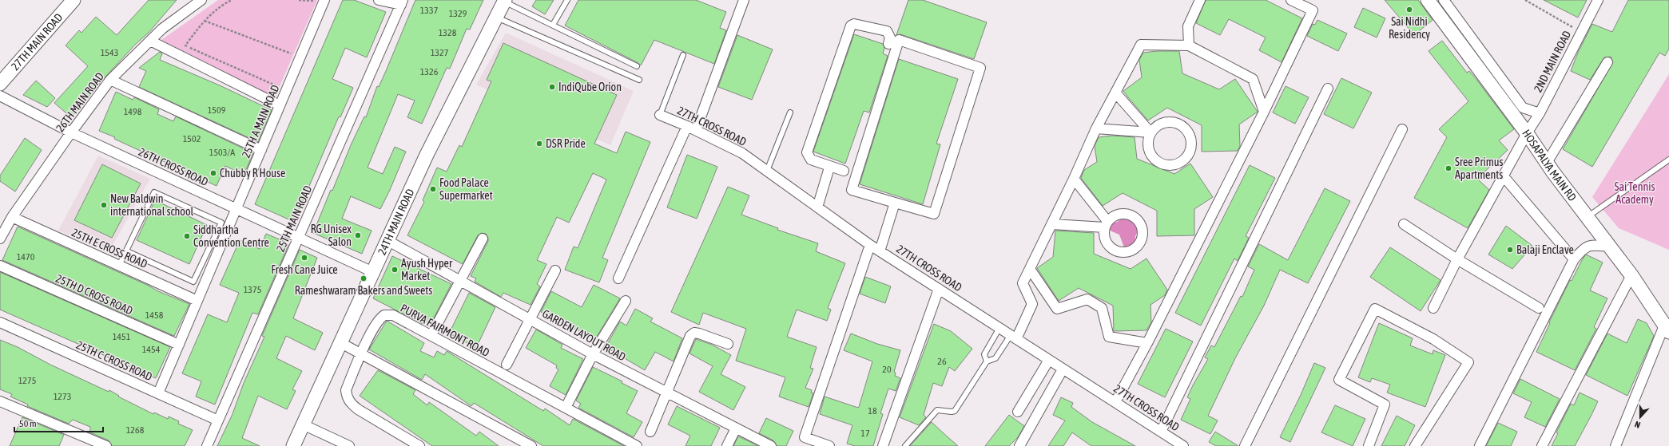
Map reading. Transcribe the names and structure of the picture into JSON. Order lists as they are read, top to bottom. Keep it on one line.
{"streets":{"street":["27TH MAIN ROAD","2ND MAIN ROAD","26TH MAIN ROAD","25TH A MAIN ROAD","27TH CROSS ROAD","HOSAPALYA MAIN RD","26TH CROSS ROAD","25TH MAIN ROAD","24TH MAIN ROAD","25TH E CROSS ROAD","25TH D CROSS ROAD","PURVA FAIRMONT ROAD","GARDEN LAYOUT ROAD","25TH C CROSS ROAD"]},"crossings":[["2ND MAIN ROAD","HOSAPALYA MAIN RD"],["26TH MAIN ROAD","26TH CROSS ROAD"],["26TH MAIN ROAD","25TH E CROSS ROAD"],["25TH A MAIN ROAD","26TH CROSS ROAD"],["25TH A MAIN ROAD","25TH E CROSS ROAD"],["25TH A MAIN ROAD","25TH D CROSS ROAD"],["25TH A MAIN ROAD","25TH C CROSS ROAD"],["26TH CROSS ROAD","25TH MAIN ROAD"],["26TH CROSS ROAD","24TH MAIN ROAD"],["25TH MAIN ROAD","25TH C CROSS ROAD"],["24TH MAIN ROAD","GARDEN LAYOUT ROAD"]],"parks":["Sai Tennis Academy"],"places":["Sai Nidhi Residency","IndiQube Orion","DSR Pride","Sree Primus Apartments","Chubby R House","Food Palace Supermarket","New Baldwin international school","RG Unisex Salon","Siddhartha Convention Centre","Balaji Enclave","Fresh Cane Juice","Ayush Hyper Market","Rameshwaram Bakers and Sweets"],"house_numbers":["1337","1329","1328","1543","1327","1326","1509","1498","1502","1503/A","1470","1375","1458","1451","1454","26","20","1275","1273","18","1268","17"],"scale_bar":"50 m","north":"bottom"}
